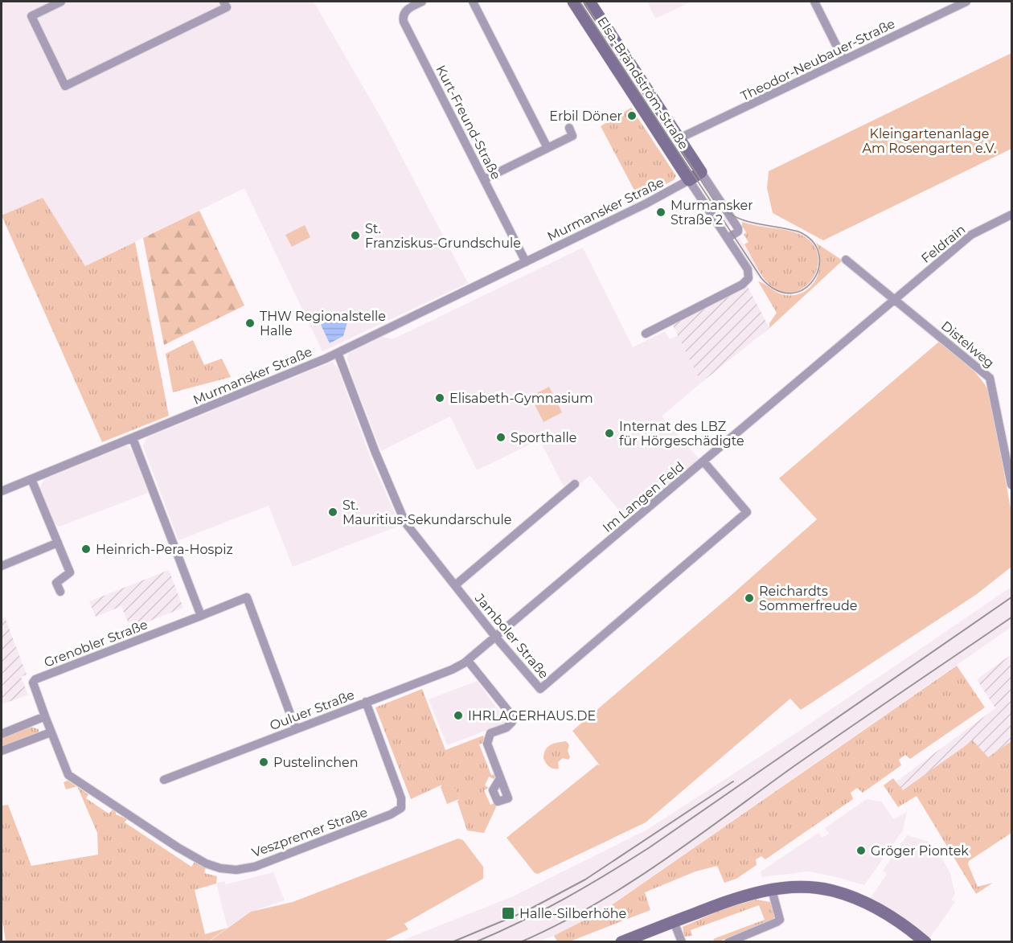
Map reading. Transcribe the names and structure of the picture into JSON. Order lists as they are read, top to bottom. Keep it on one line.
{"streets":{"street":["Theodor-Neubauer-Straße","Elsa-Brändström-Straße","Kurt-Freund-Straße","Murmansker Straße","Feldrain","Distelweg","Im Langen Feld","Jamboler Straße","Grenobler Straße","Ouluer Straße","Veszpremer Straße"]},"crossings":[["Theodor-Neubauer-Straße","Elsa-Brändström-Straße"],["Elsa-Brändström-Straße","Murmansker Straße"],["Kurt-Freund-Straße","Murmansker Straße"],["Murmansker Straße","Jamboler Straße"],["Feldrain","Distelweg"],["Feldrain","Im Langen Feld"],["Distelweg","Im Langen Feld"],["Im Langen Feld","Jamboler Straße"],["Im Langen Feld","Ouluer Straße"],["Jamboler Straße","Ouluer Straße"],["Grenobler Straße","Ouluer Straße"],["Grenobler Straße","Veszpremer Straße"],["Ouluer Straße","Veszpremer Straße"]],"parks":["Kleingartenanlage Am Rosengarten e.V."],"places":{"other":["Erbil Döner","Murmansker Straße 2","St. Franziskus-Grundschule","THW Regionalstelle Halle","Elisabeth-Gymnasium","Internat des LBZ für Hörgeschädigte","Sporthalle","St. Mauritius-Sekundarschule","Heinrich-Pera-Hospiz","Reichardts Sommerfreude","IHRLAGERHAUS.DE","Pustelinchen","Gröger Piontek"],"transit":["Halle-Silberhöhe"]}}
